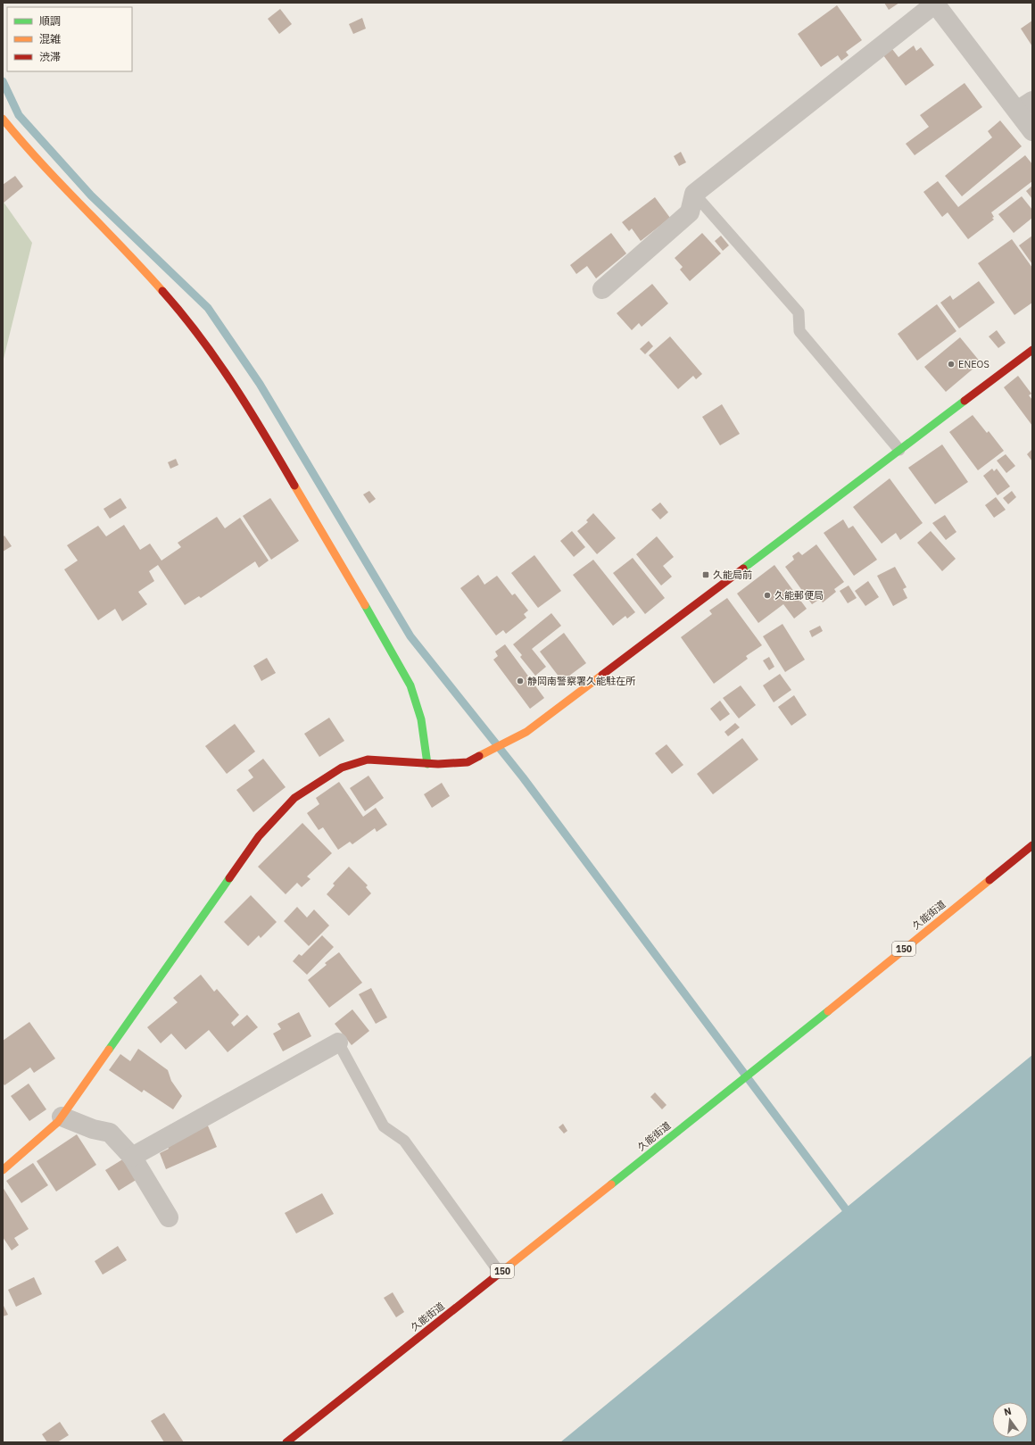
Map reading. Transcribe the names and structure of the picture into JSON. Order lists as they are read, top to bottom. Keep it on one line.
{"streets":{"main road":["久能街道","150"]},"places":{"other":["ENEOS","久能郵便局","静岡南警察署久能駐在所"],"transit":["久能局前"]},"legend":["順調","混雑","渋滞"],"north":"top"}
